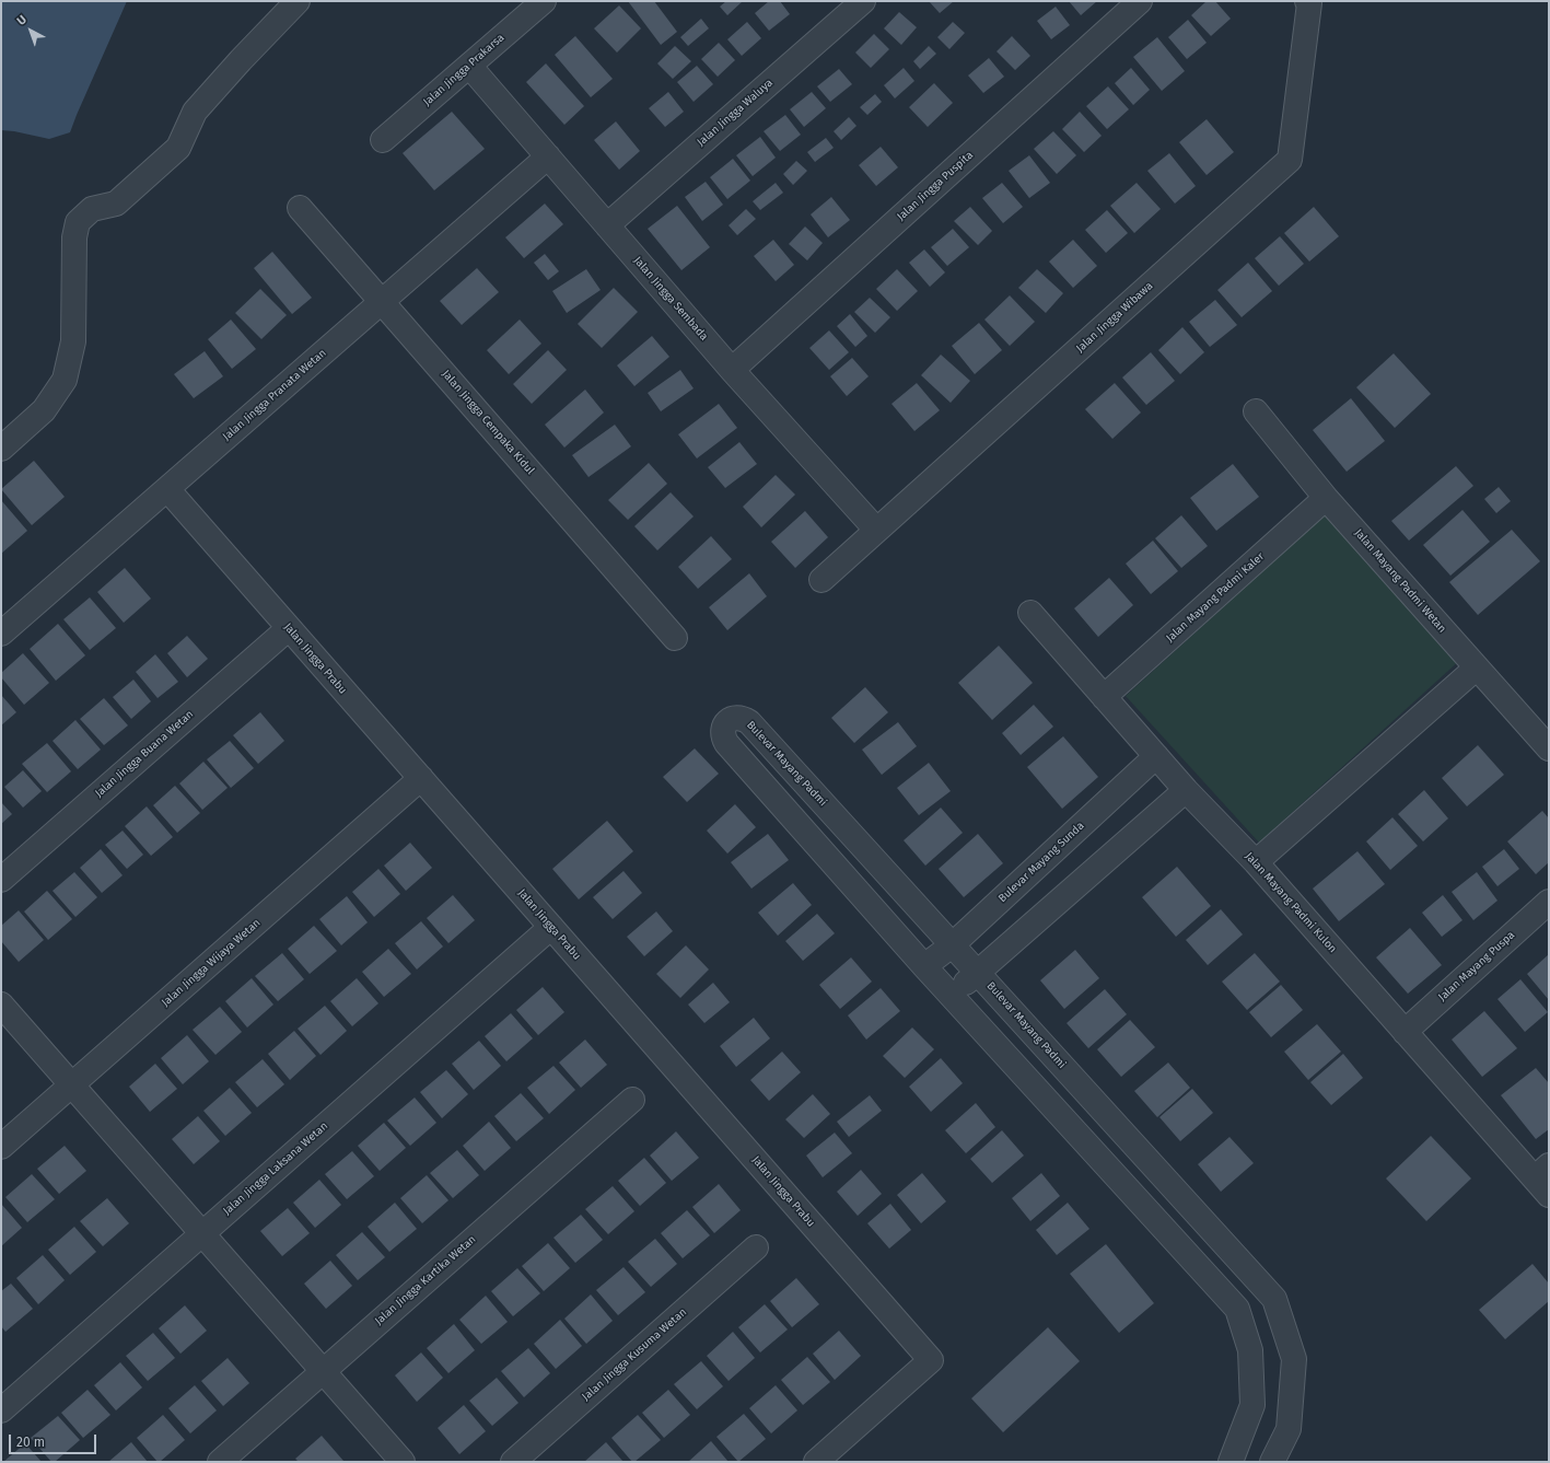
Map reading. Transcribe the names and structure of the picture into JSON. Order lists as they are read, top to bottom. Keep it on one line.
{"streets":{"street":["Jalan Jingga Prakarsa","Jalan Jingga Waluya","Jalan Jingga Puspita","Jalan Jingga Sembada","Jalan Jingga Wibawa","Jalan Jingga Pranata Wetan","Jalan Jingga Cempaka Kidul","Jalan Mayang Padmi Wetan","Jalan Mayang Padmi Kaler","Jalan Jingga Prabu","Jalan Jingga Buana Wetan","Bulevar Mayang Padmi","Bulevar Mayang Sunda","Jalan Mayang Padmi Kulon","Jalan Jingga Wijaya Wetan","Jalan Mayang Puspa","Jalan Jingga Laksana Wetan","Jalan Jingga Kartika Wetan","Jalan Jingga Kusuma Wetan"]},"crossings":[["Jalan Jingga Prakarsa","Jalan Jingga Sembada"],["Jalan Jingga Waluya","Jalan Jingga Sembada"],["Jalan Jingga Puspita","Jalan Jingga Sembada"],["Jalan Jingga Sembada","Jalan Jingga Wibawa"],["Jalan Jingga Sembada","Jalan Jingga Pranata Wetan"],["Jalan Jingga Pranata Wetan","Jalan Jingga Cempaka Kidul"],["Jalan Jingga Pranata Wetan","Jalan Jingga Prabu"],["Jalan Mayang Padmi Wetan","Jalan Mayang Padmi Kaler"],["Jalan Mayang Padmi Kaler","Jalan Mayang Padmi Kulon"],["Jalan Jingga Prabu","Jalan Jingga Buana Wetan"],["Jalan Jingga Prabu","Jalan Jingga Wijaya Wetan"],["Jalan Jingga Prabu","Jalan Jingga Laksana Wetan"],["Bulevar Mayang Padmi","Bulevar Mayang Sunda"],["Bulevar Mayang Sunda","Jalan Mayang Padmi Kulon"],["Jalan Mayang Padmi Kulon","Jalan Mayang Puspa"]],"scale_bar":"20 m","north":"top left"}
